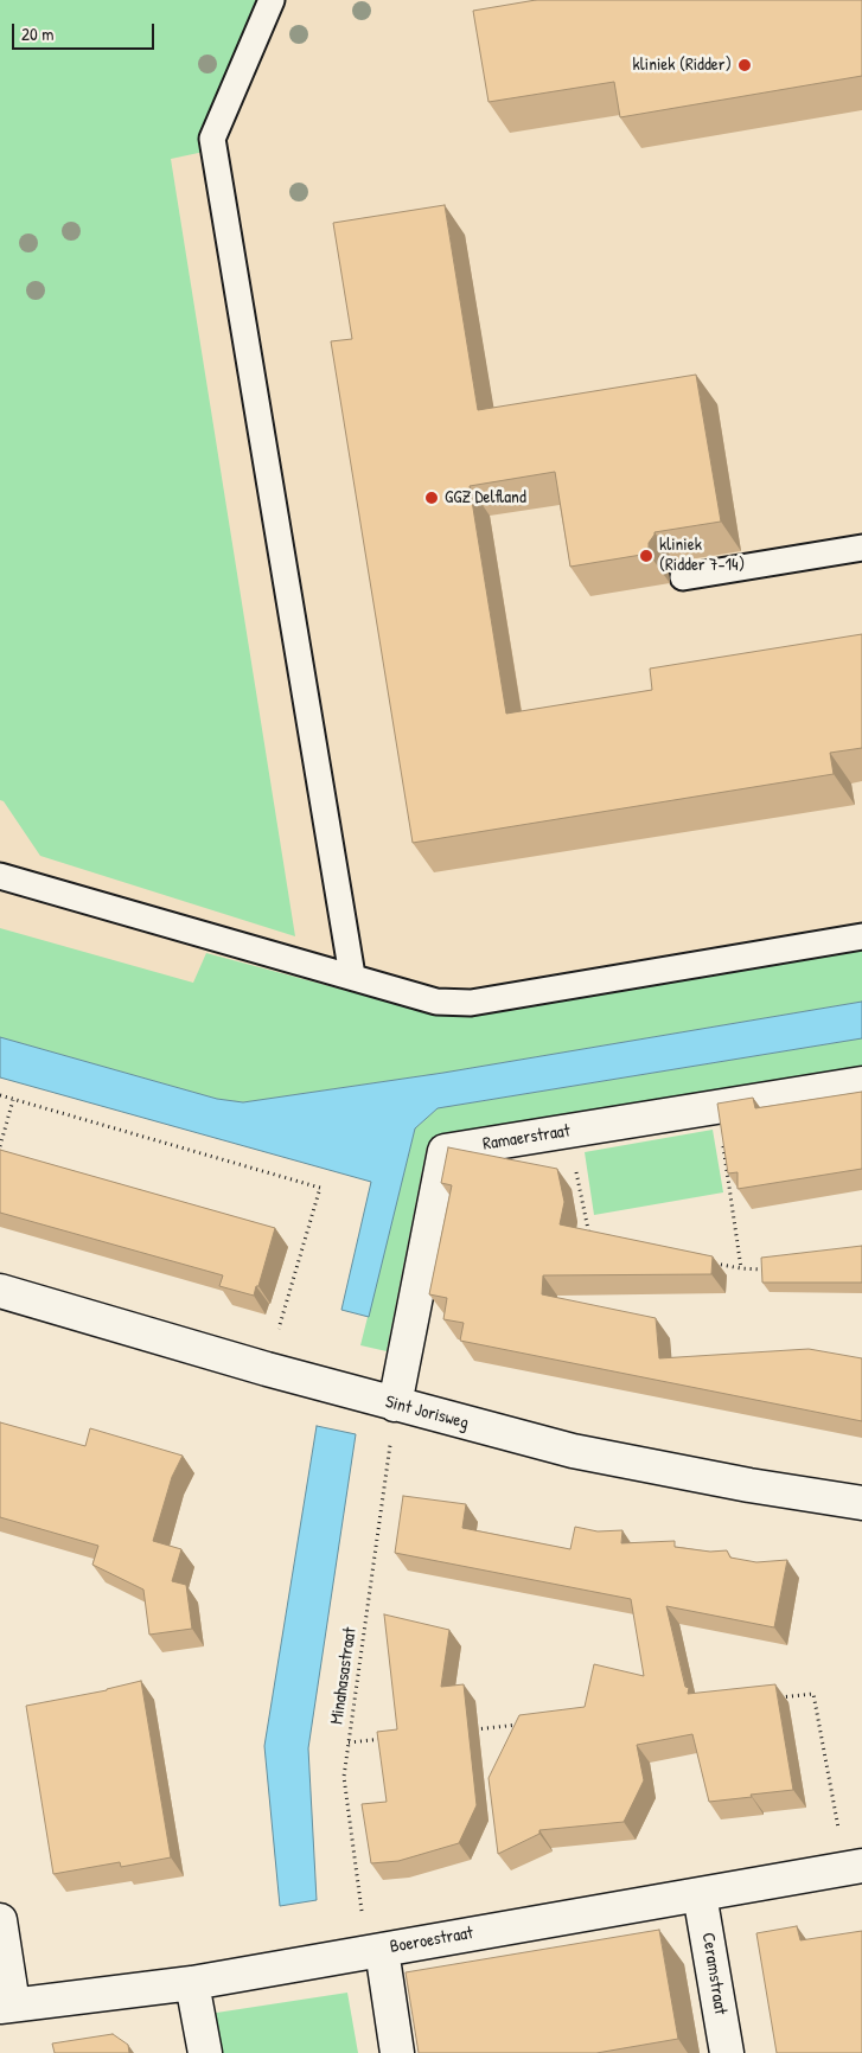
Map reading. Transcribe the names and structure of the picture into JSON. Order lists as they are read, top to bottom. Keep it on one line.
{"streets":{"street":["Ramaerstraat","Sint Jorisweg","Boeroestraat","Ceramstraat"],"path":["Minahasastraat"]},"crossings":[["Ramaerstraat","Sint Jorisweg"],["Ramaerstraat","Minahasastraat"],["Sint Jorisweg","Minahasastraat"],["Minahasastraat","Boeroestraat"],["Boeroestraat","Ceramstraat"]],"places":["kliniek (Ridder)","GGZ Delfland","kliniek (Ridder 7-14)"],"scale_bar":"20 m"}
